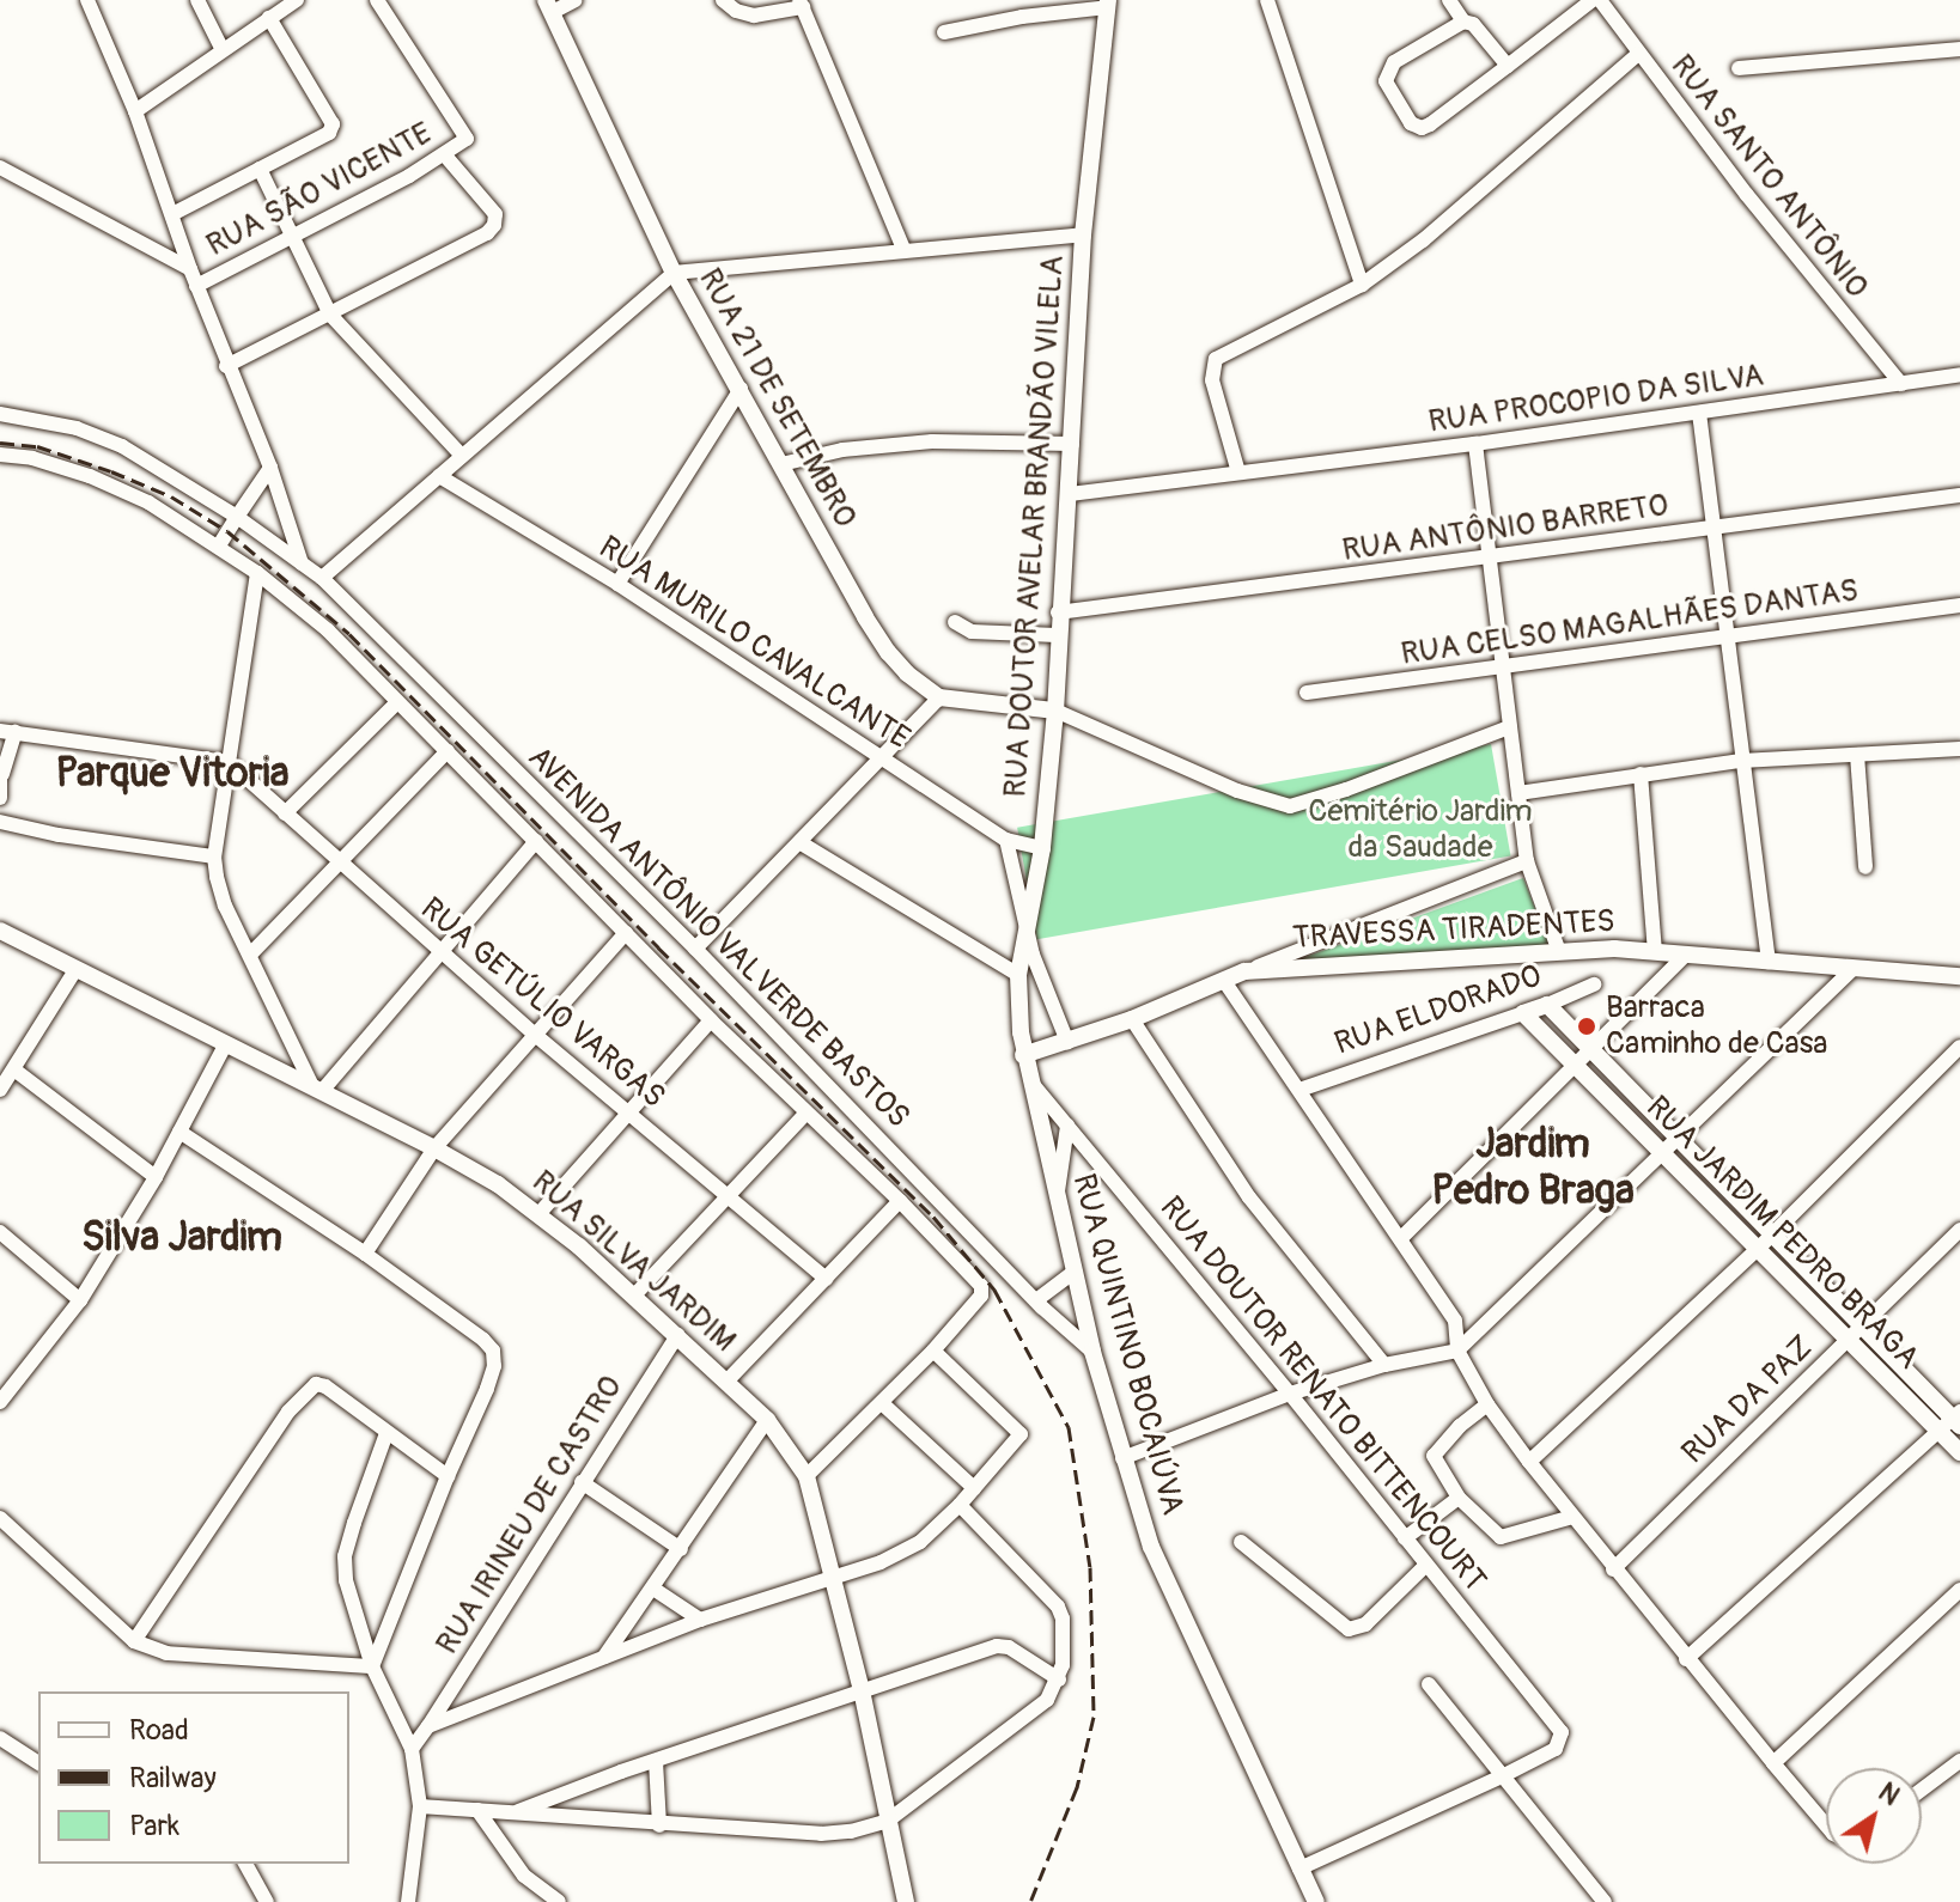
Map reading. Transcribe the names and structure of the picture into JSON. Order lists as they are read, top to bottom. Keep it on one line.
{"streets":{"street":["RUA SANTO ANTÔNIO","RUA SÃO VICENTE","RUA 21 DE SETEMBRO","RUA PROCOPIO DA SILVA","RUA DOUTOR AVELAR BRANDÃO VILELA","RUA ANTÔNIO BARRETO","RUA CELSO MAGALHÃES DANTAS","RUA MURILO CAVALCANTE","TRAVESSA TIRADENTES","AVENIDA ANTÔNIO VALVERDE BASTOS","RUA GETÚLIO VARGAS","RUA ELDORADO","RUA JARDIM PEDRO BRAGA","RUA SILVA JARDIM","RUA QUINTINO BOCAIÚVA","RUA DOUTOR RENATO BITTENCOURT","RUA DA PAZ","RUA IRINEU DE CASTRO"]},"crossings":[["RUA SANTO ANTÔNIO","RUA PROCOPIO DA SILVA"],["RUA PROCOPIO DA SILVA","RUA DOUTOR AVELAR BRANDÃO VILELA"],["RUA DOUTOR AVELAR BRANDÃO VILELA","RUA ANTÔNIO BARRETO"],["RUA DOUTOR AVELAR BRANDÃO VILELA","RUA MURILO CAVALCANTE"],["RUA DOUTOR AVELAR BRANDÃO VILELA","TRAVESSA TIRADENTES"],["RUA DOUTOR AVELAR BRANDÃO VILELA","RUA QUINTINO BOCAIÚVA"],["TRAVESSA TIRADENTES","RUA QUINTINO BOCAIÚVA"],["AVENIDA ANTÔNIO VALVERDE BASTOS","RUA QUINTINO BOCAIÚVA"],["RUA ELDORADO","RUA JARDIM PEDRO BRAGA"],["RUA JARDIM PEDRO BRAGA","RUA DA PAZ"],["RUA SILVA JARDIM","RUA IRINEU DE CASTRO"],["RUA QUINTINO BOCAIÚVA","RUA DOUTOR RENATO BITTENCOURT"]],"districts":["Parque Vitoria","Jardim Pedro Braga","Silva Jardim"],"parks":["Cemitério Jardim da Saudade"],"places":["Barraca Caminho de Casa"],"legend":["Road","Railway","Park"],"north":"top right"}
